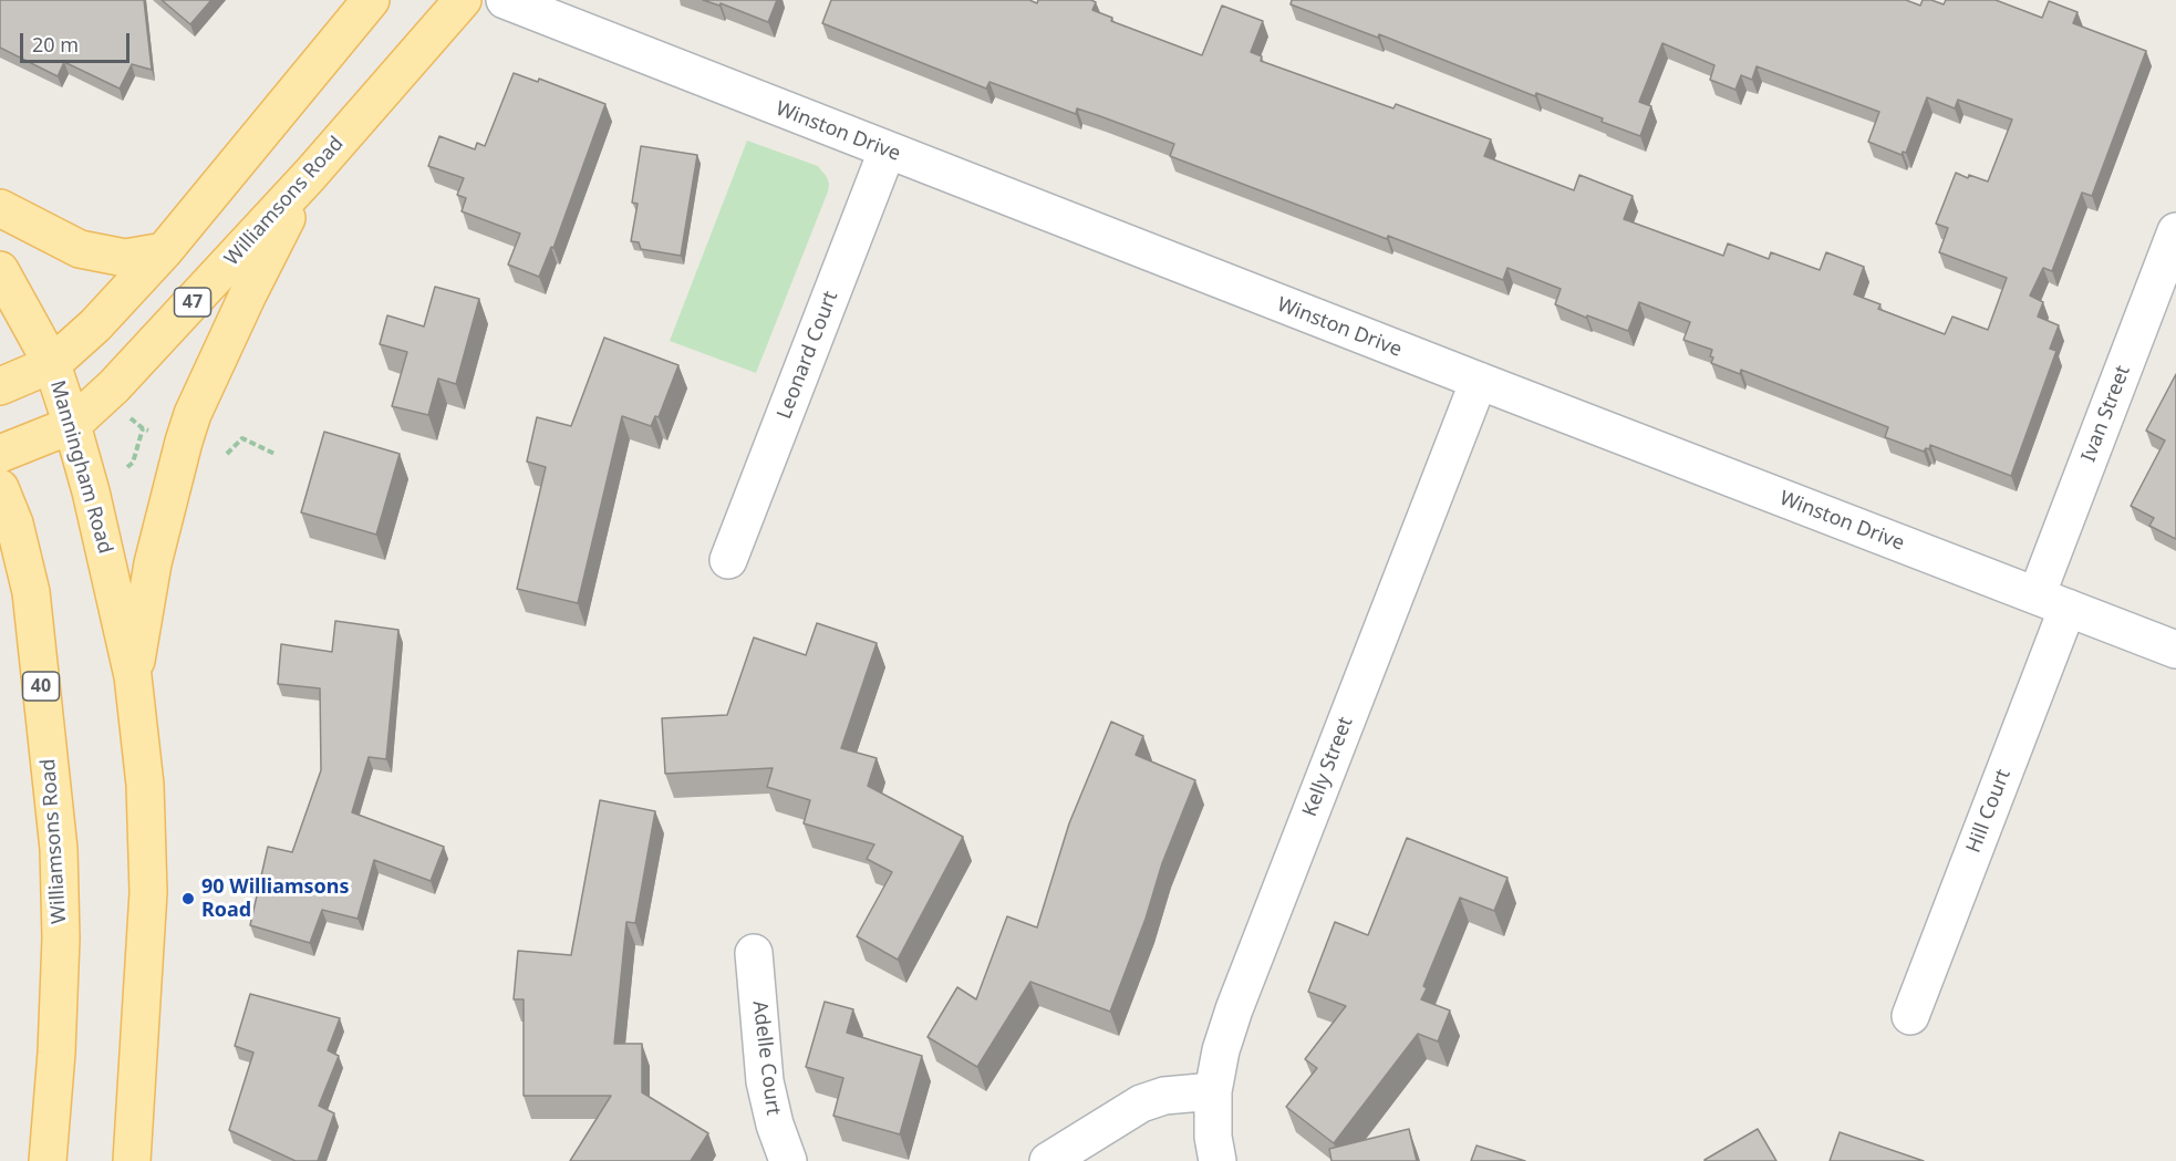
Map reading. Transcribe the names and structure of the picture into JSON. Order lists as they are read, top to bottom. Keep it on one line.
{"streets":{"main road":["Williamsons Road","47","Manningham Road","40"],"street":["Winston Drive","Leonard Court","Ivan Street","Kelly Street","Hill Court","Adelle Court"]},"crossings":[["Winston Drive","Leonard Court"],["Winston Drive","Ivan Street"],["Winston Drive","Kelly Street"],["Winston Drive","Hill Court"],["Williamsons Road","47"],["Williamsons Road","Manningham Road"],["47","Manningham Road"],["Ivan Street","Hill Court"]],"places":["90 Williamsons Road"],"scale_bar":"20 m"}
